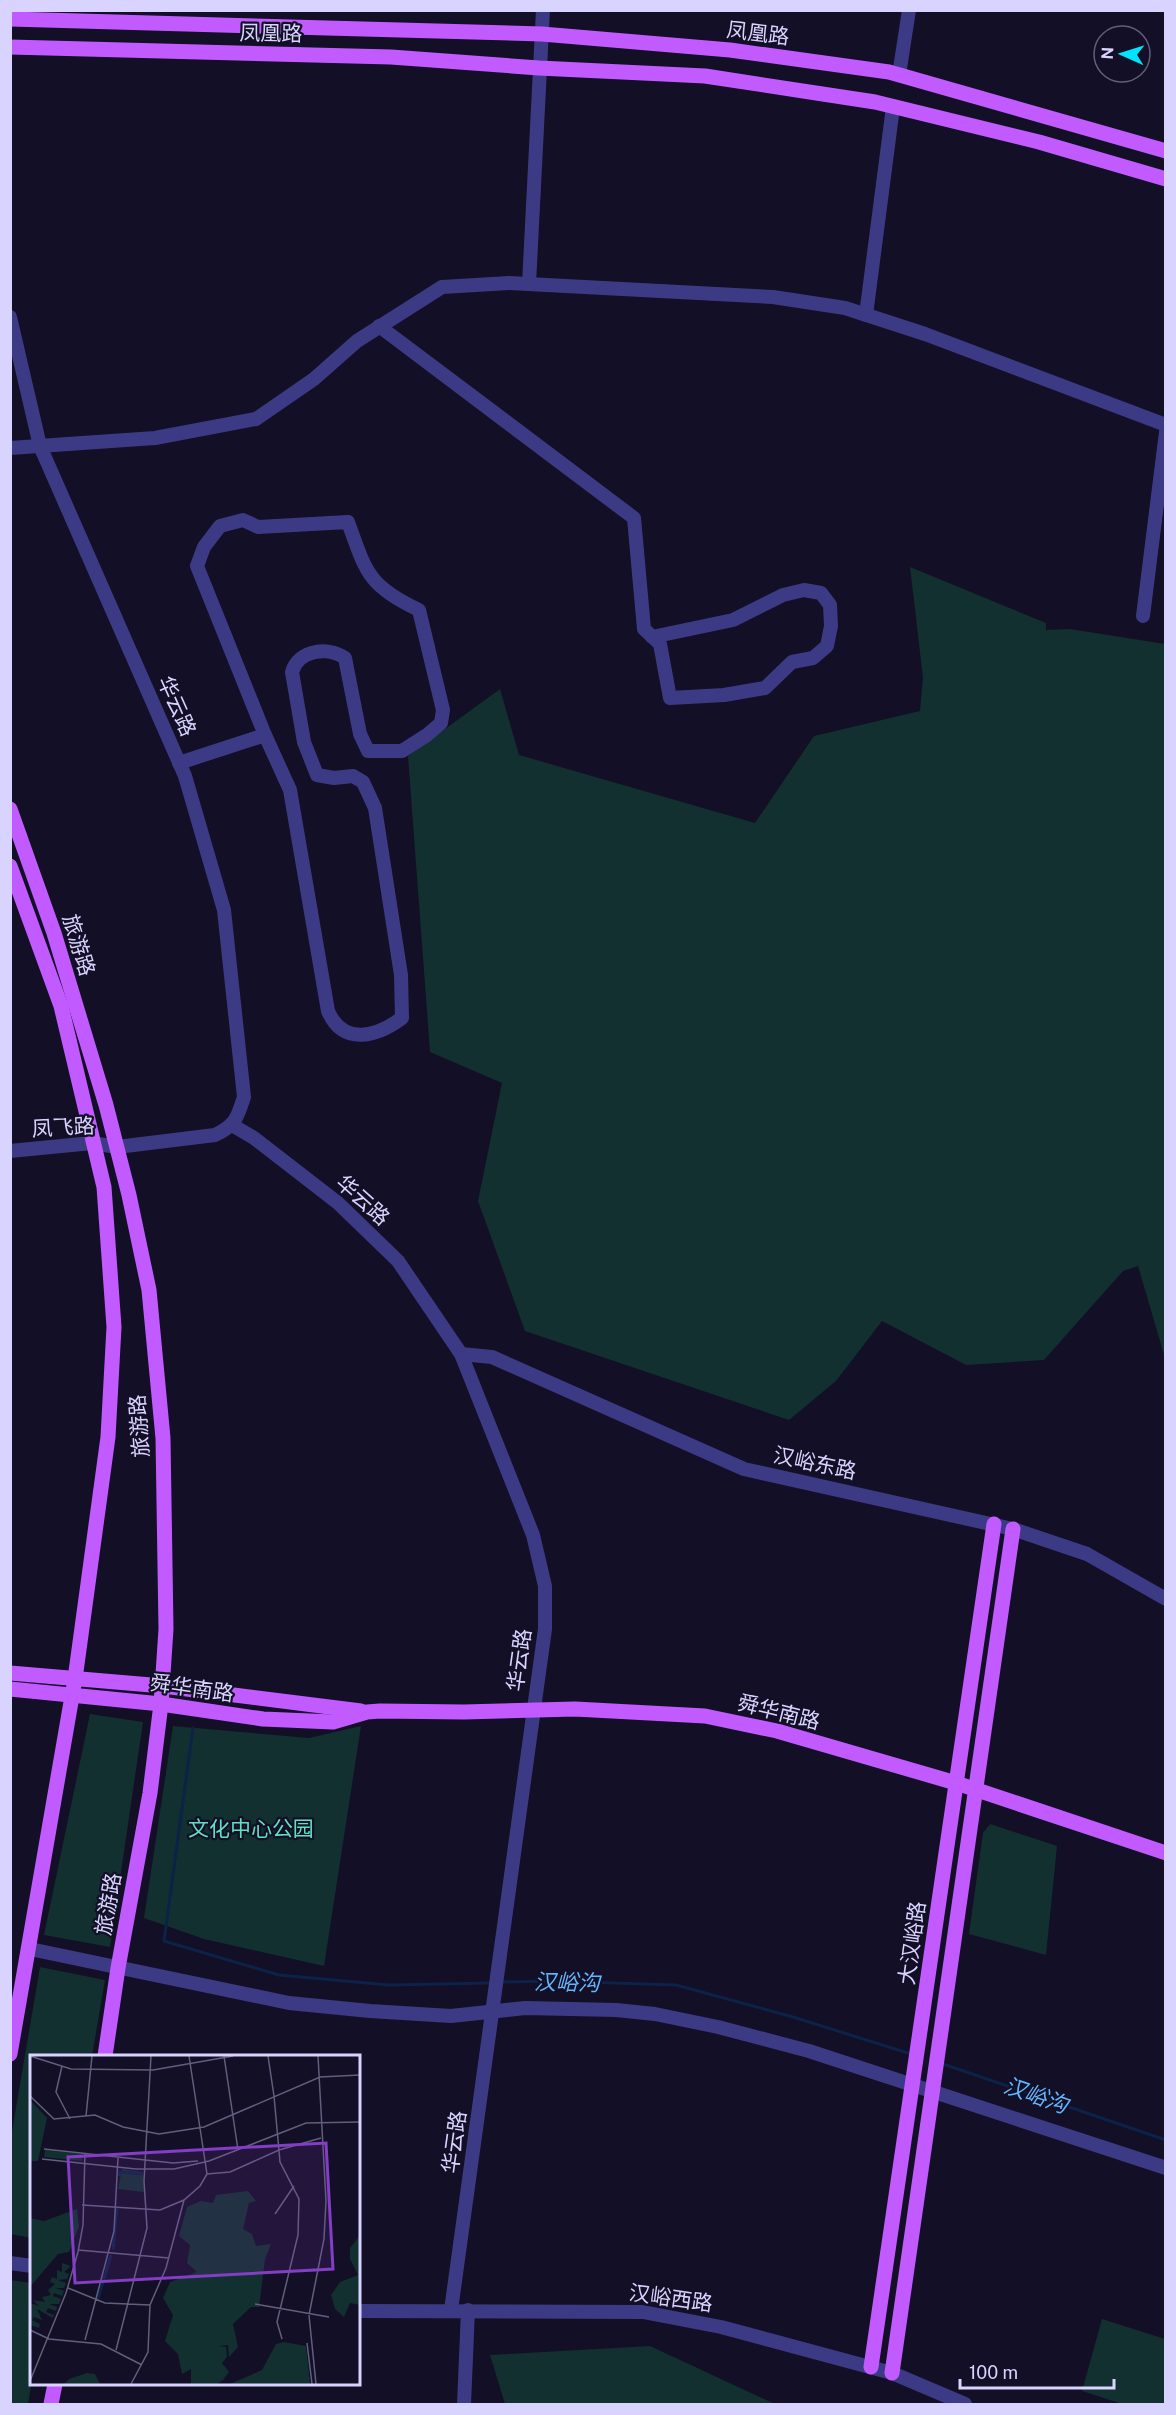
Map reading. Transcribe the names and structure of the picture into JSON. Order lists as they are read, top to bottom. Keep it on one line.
{"streets":{"main road":["凤凰路","旅游路","舜华南路","大汉峪路"],"street":["华云路","凤飞路","汉峪东路","汉峪西路"]},"crossings":[["华云路","汉峪东路"],["华云路","舜华南路"],["华云路","汉峪西路"],["旅游路","凤飞路"],["旅游路","舜华南路"],["汉峪东路","大汉峪路"],["舜华南路","大汉峪路"],["大汉峪路","汉峪西路"]],"water":["汉峪沟"],"parks":["文化中心公园"],"scale_bar":"100 m","north":"left"}
